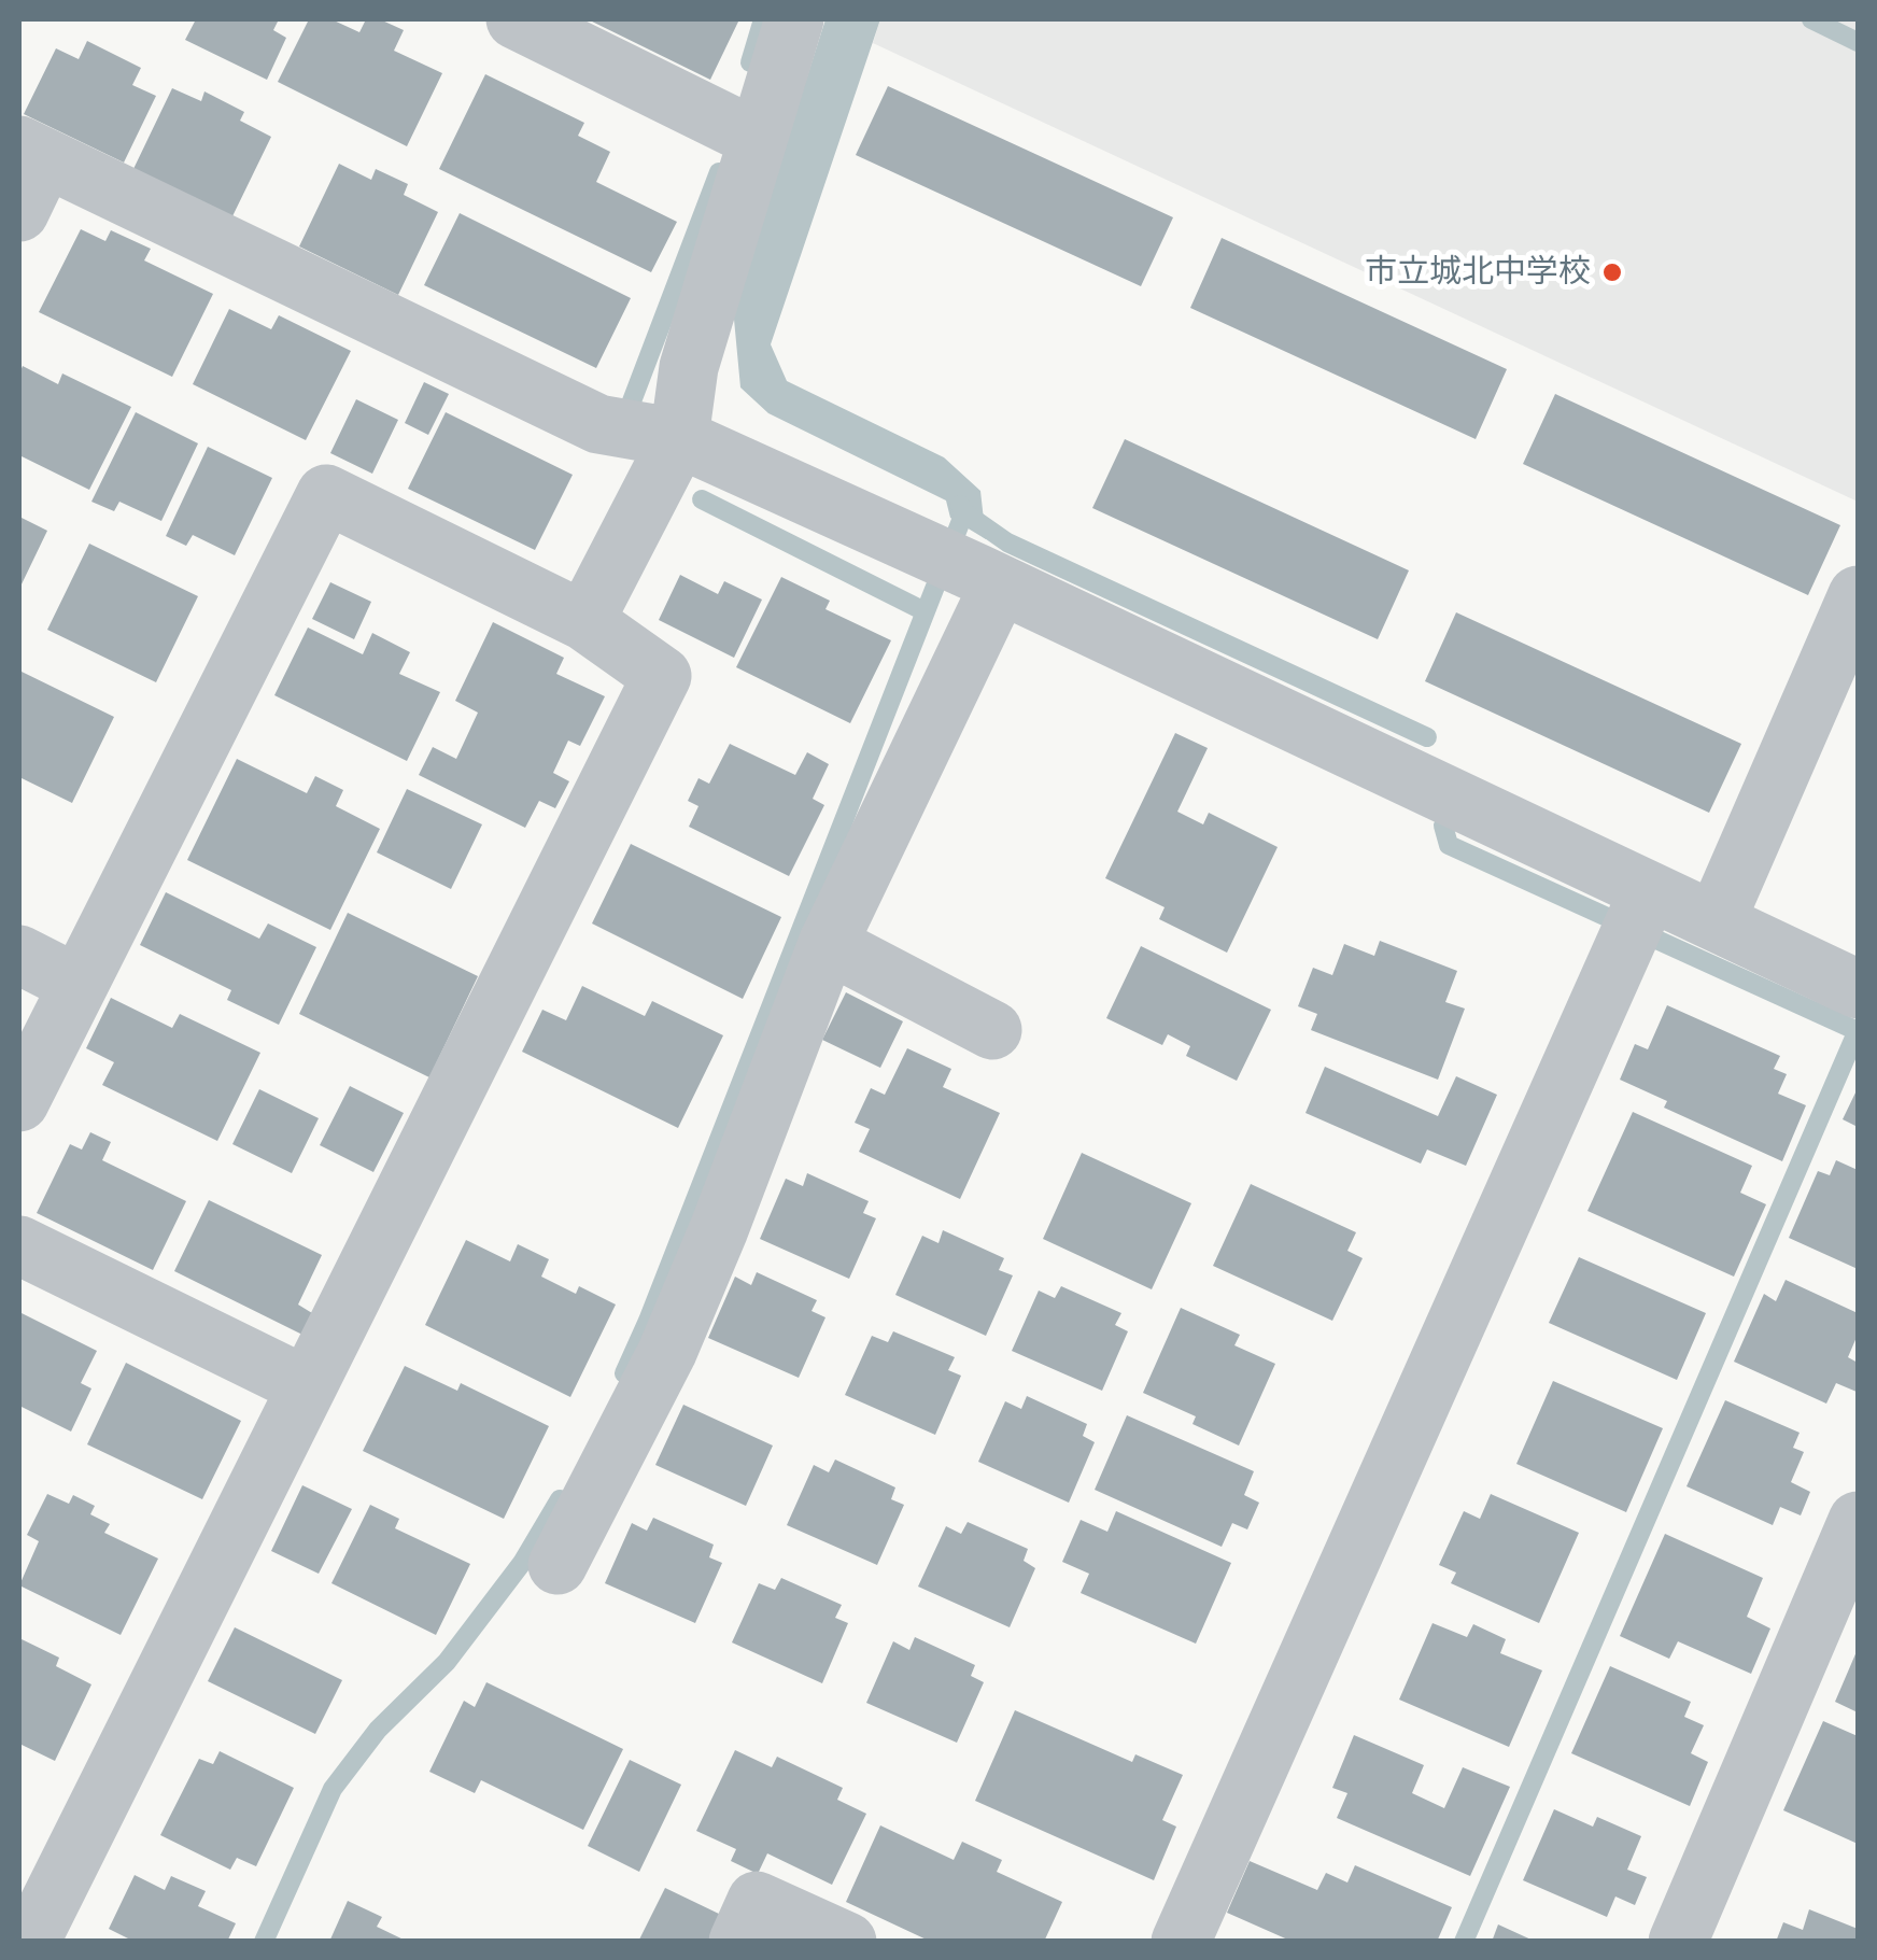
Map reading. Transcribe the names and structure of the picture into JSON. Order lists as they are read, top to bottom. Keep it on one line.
{"places":["市立城北中学校"]}
